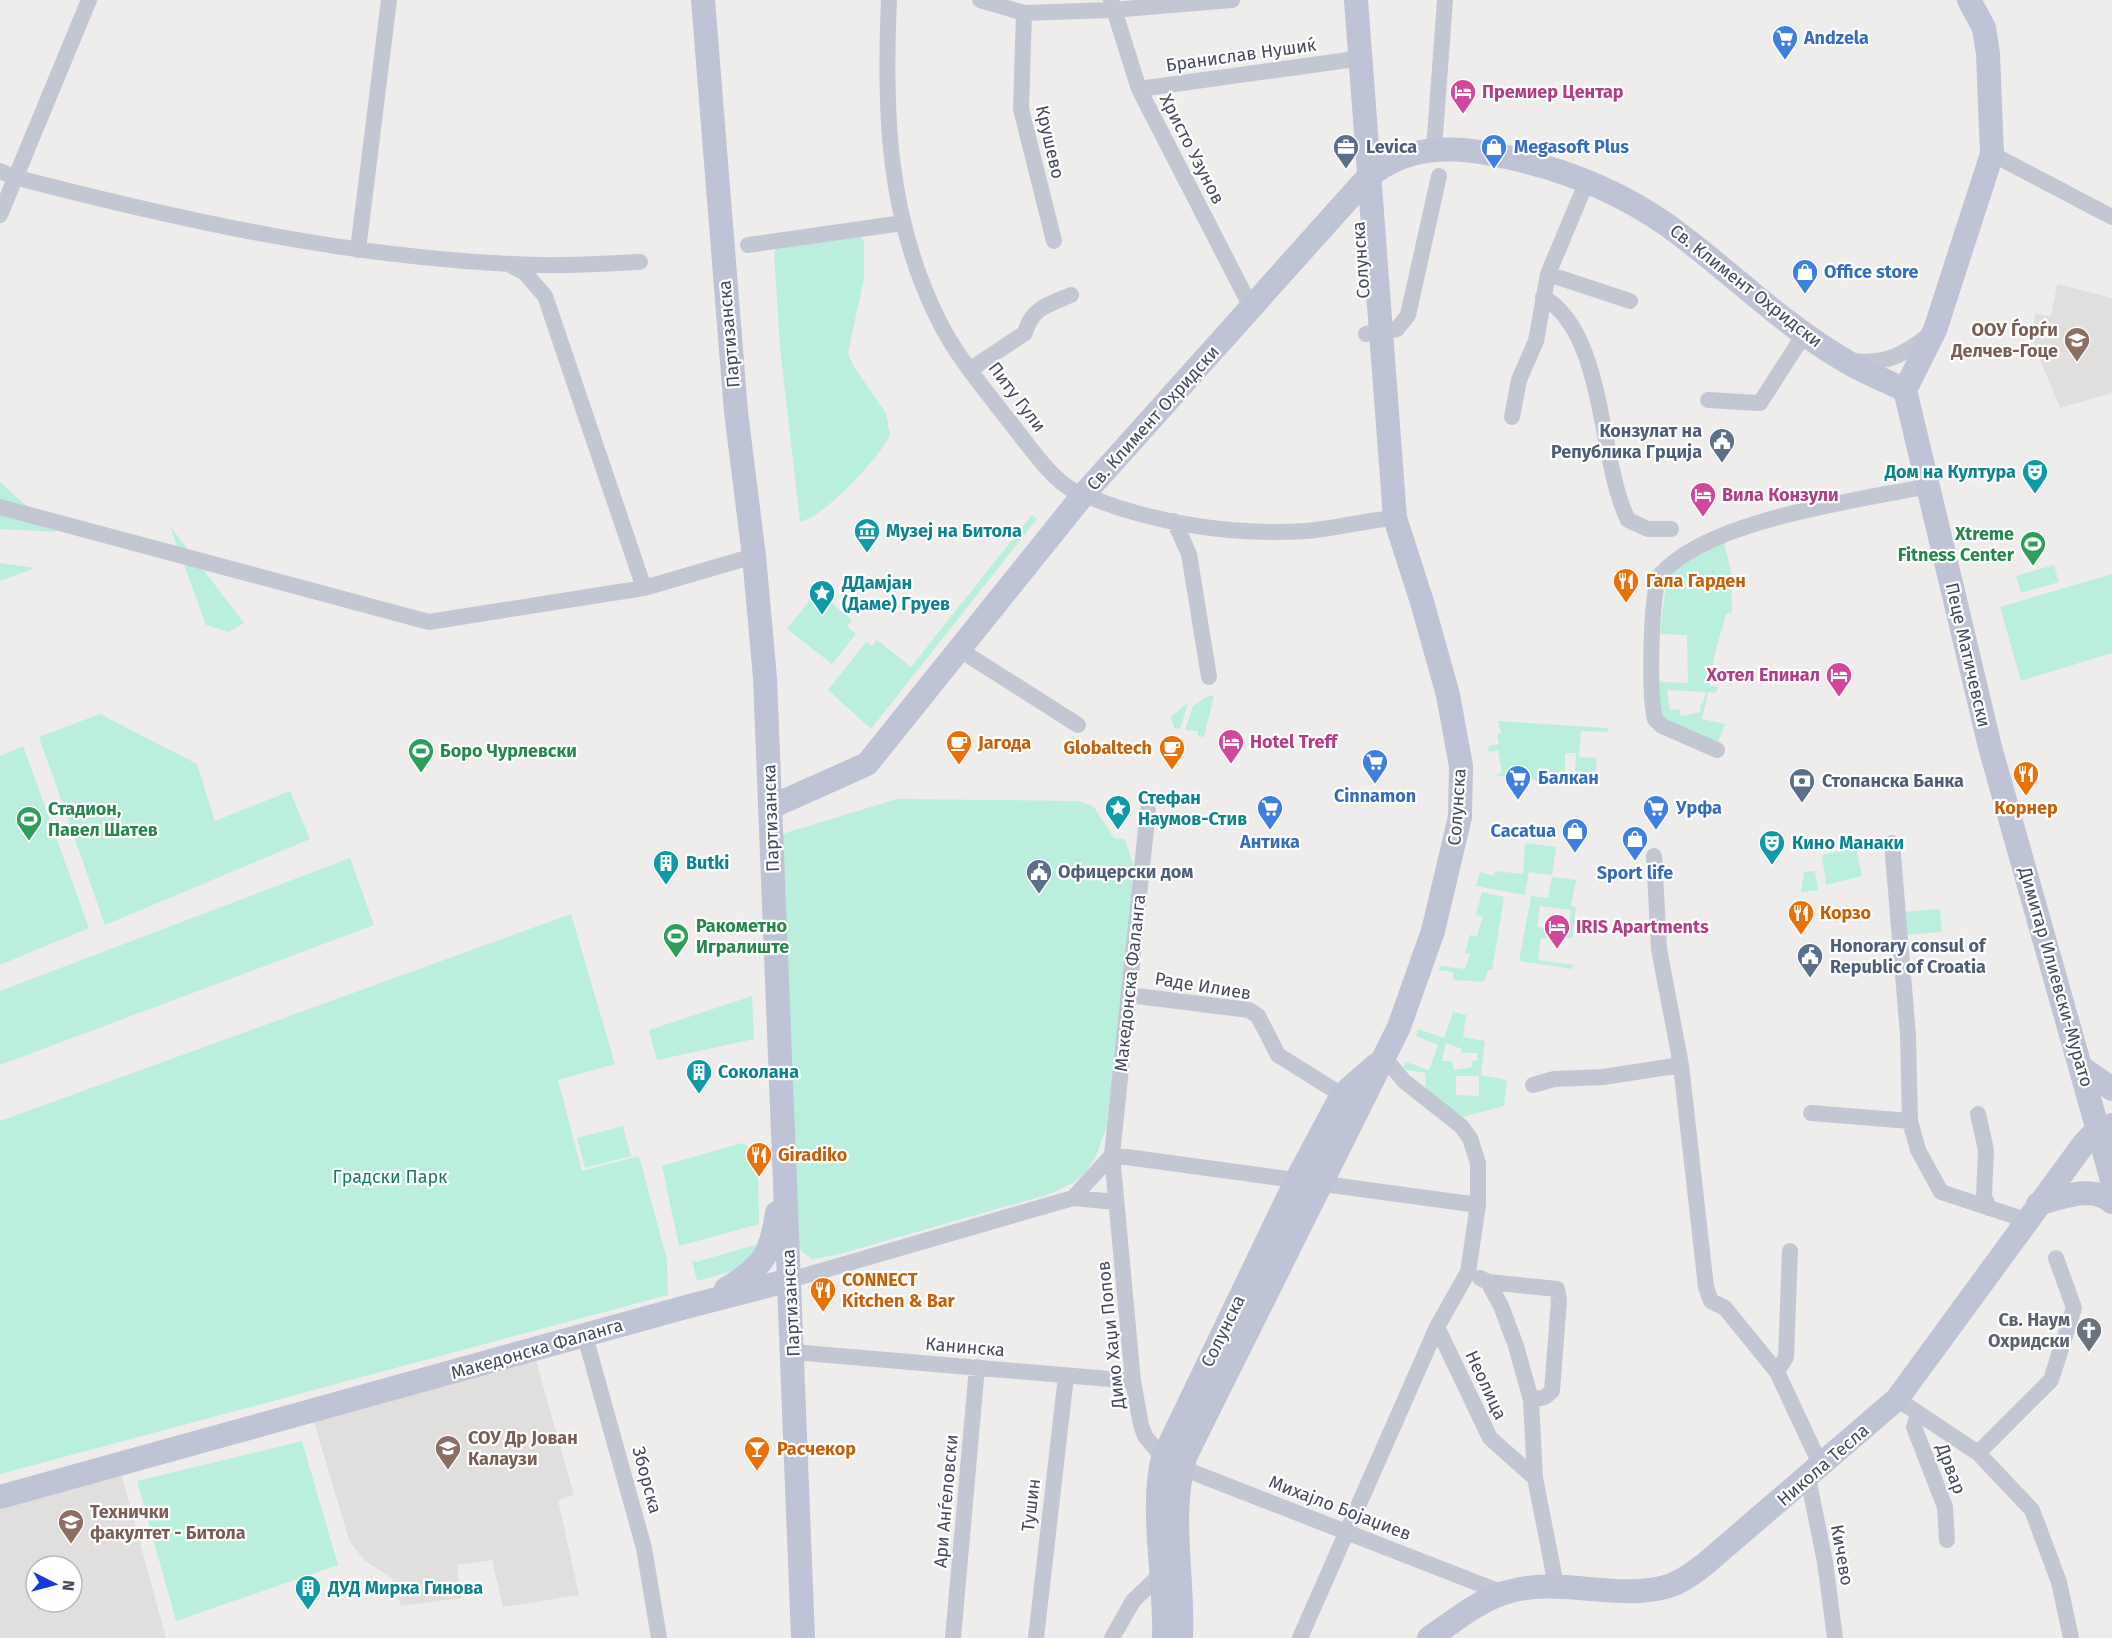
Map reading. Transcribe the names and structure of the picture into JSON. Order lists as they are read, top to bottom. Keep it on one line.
{"streets":{"street":["Бранислав Нушиќ","Крушево","Христо Узунов","Солунска","Св. Климент Охридски","Партизанска","Питу Гули","Пеце Матичевски","Димитар Илиевски-Мурато","Македонска Фаланга","Раде Илиев","Димо Хаџи Попов","Канинска","Неолица","Никола Тесла","Дрвар","Зборска","Ари Анѓеловски","Тушин","Михајло Бојаџиев","Кичево"]},"crossings":[["Бранислав Нушиќ","Христо Узунов"],["Христо Узунов","Св. Климент Охридски"],["Солунска","Св. Климент Охридски"],["Солунска","Питу Гули"],["Солунска","Раде Илиев"],["Солунска","Димо Хаџи Попов"],["Солунска","Михајло Бојаџиев"],["Св. Климент Охридски","Партизанска"],["Св. Климент Охридски","Питу Гули"],["Св. Климент Охридски","Пеце Матичевски"],["Партизанска","Македонска Фаланга"],["Партизанска","Канинска"],["Пеце Матичевски","Димитар Илиевски-Мурато"],["Димитар Илиевски-Мурато","Никола Тесла"],["Македонска Фаланга","Раде Илиев"],["Македонска Фаланга","Димо Хаџи Попов"],["Македонска Фаланга","Зборска"],["Димо Хаџи Попов","Канинска"],["Димо Хаџи Попов","Михајло Бојаџиев"],["Канинска","Ари Анѓеловски"],["Канинска","Тушин"],["Никола Тесла","Михајло Бојаџиев"],["Никола Тесла","Кичево"]],"parks":["Градски Парк"],"places":{"supermarket":["Andzela","Cinnamon","Балкан","Антика","Урфа"],"hotel":["Премиер Центар","Вила Конзули","Хотел Епинал","Hotel Treff","IRIS Apartments"],"office":["Levica"],"shop":["Megasoft Plus","Office store","Cacatua","Sport life"],"school or university":["ООУ Ѓорѓи Делчев-Гоце","СОУ Др Јован Калаузи","Технички факултет - Битола"],"public building":["Конзулат на Република Грција","Офицерски дом","Honorary consul of Republic of Croatia"],"theatre":["Дом на Култура","Кино Манаки"],"museum":["Музеј на Битола"],"sports":["Xtreme Fitness Center","Боро Чурлевски","Стадион, Павел Шатев","Ракометно Игралиште"],"restaurant":["Гала Гарден","Корнер","Корзо","Giradiko","CONNECT Kitchen & Bar"],"place":["ДДамјан (Даме) Груев","Стефан Наумов-Стив"],"cafe":["Јагода","Globaltech"],"bank":["Стопанска Банка"],"building":["Butki","Соколана","ДУД Мирка Гинова"],"church":["Св. Наум Охридски"],"bar":["Расчекор"]},"north":"right"}
